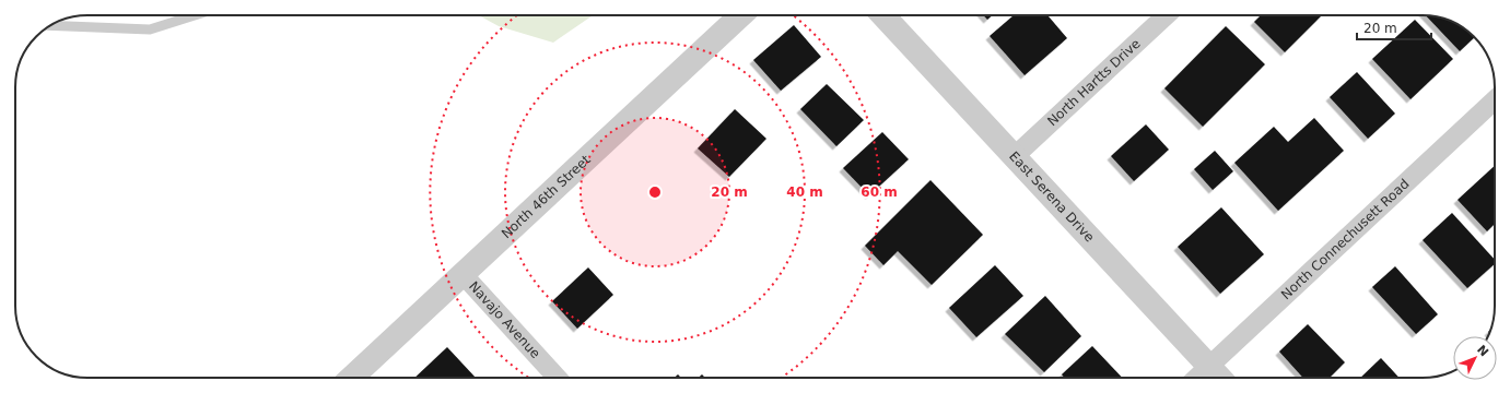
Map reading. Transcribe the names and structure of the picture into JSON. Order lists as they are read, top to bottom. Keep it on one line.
{"streets":{"street":["North Hartts Drive","North 46th Street","East Serena Drive","North Connechusett Road","Navajo Avenue"]},"crossings":[["North Hartts Drive","East Serena Drive"],["North 46th Street","Navajo Avenue"],["East Serena Drive","North Connechusett Road"]],"scale_bar":"20 m","north":"top right","rings":["20 m","40 m","60 m"]}
